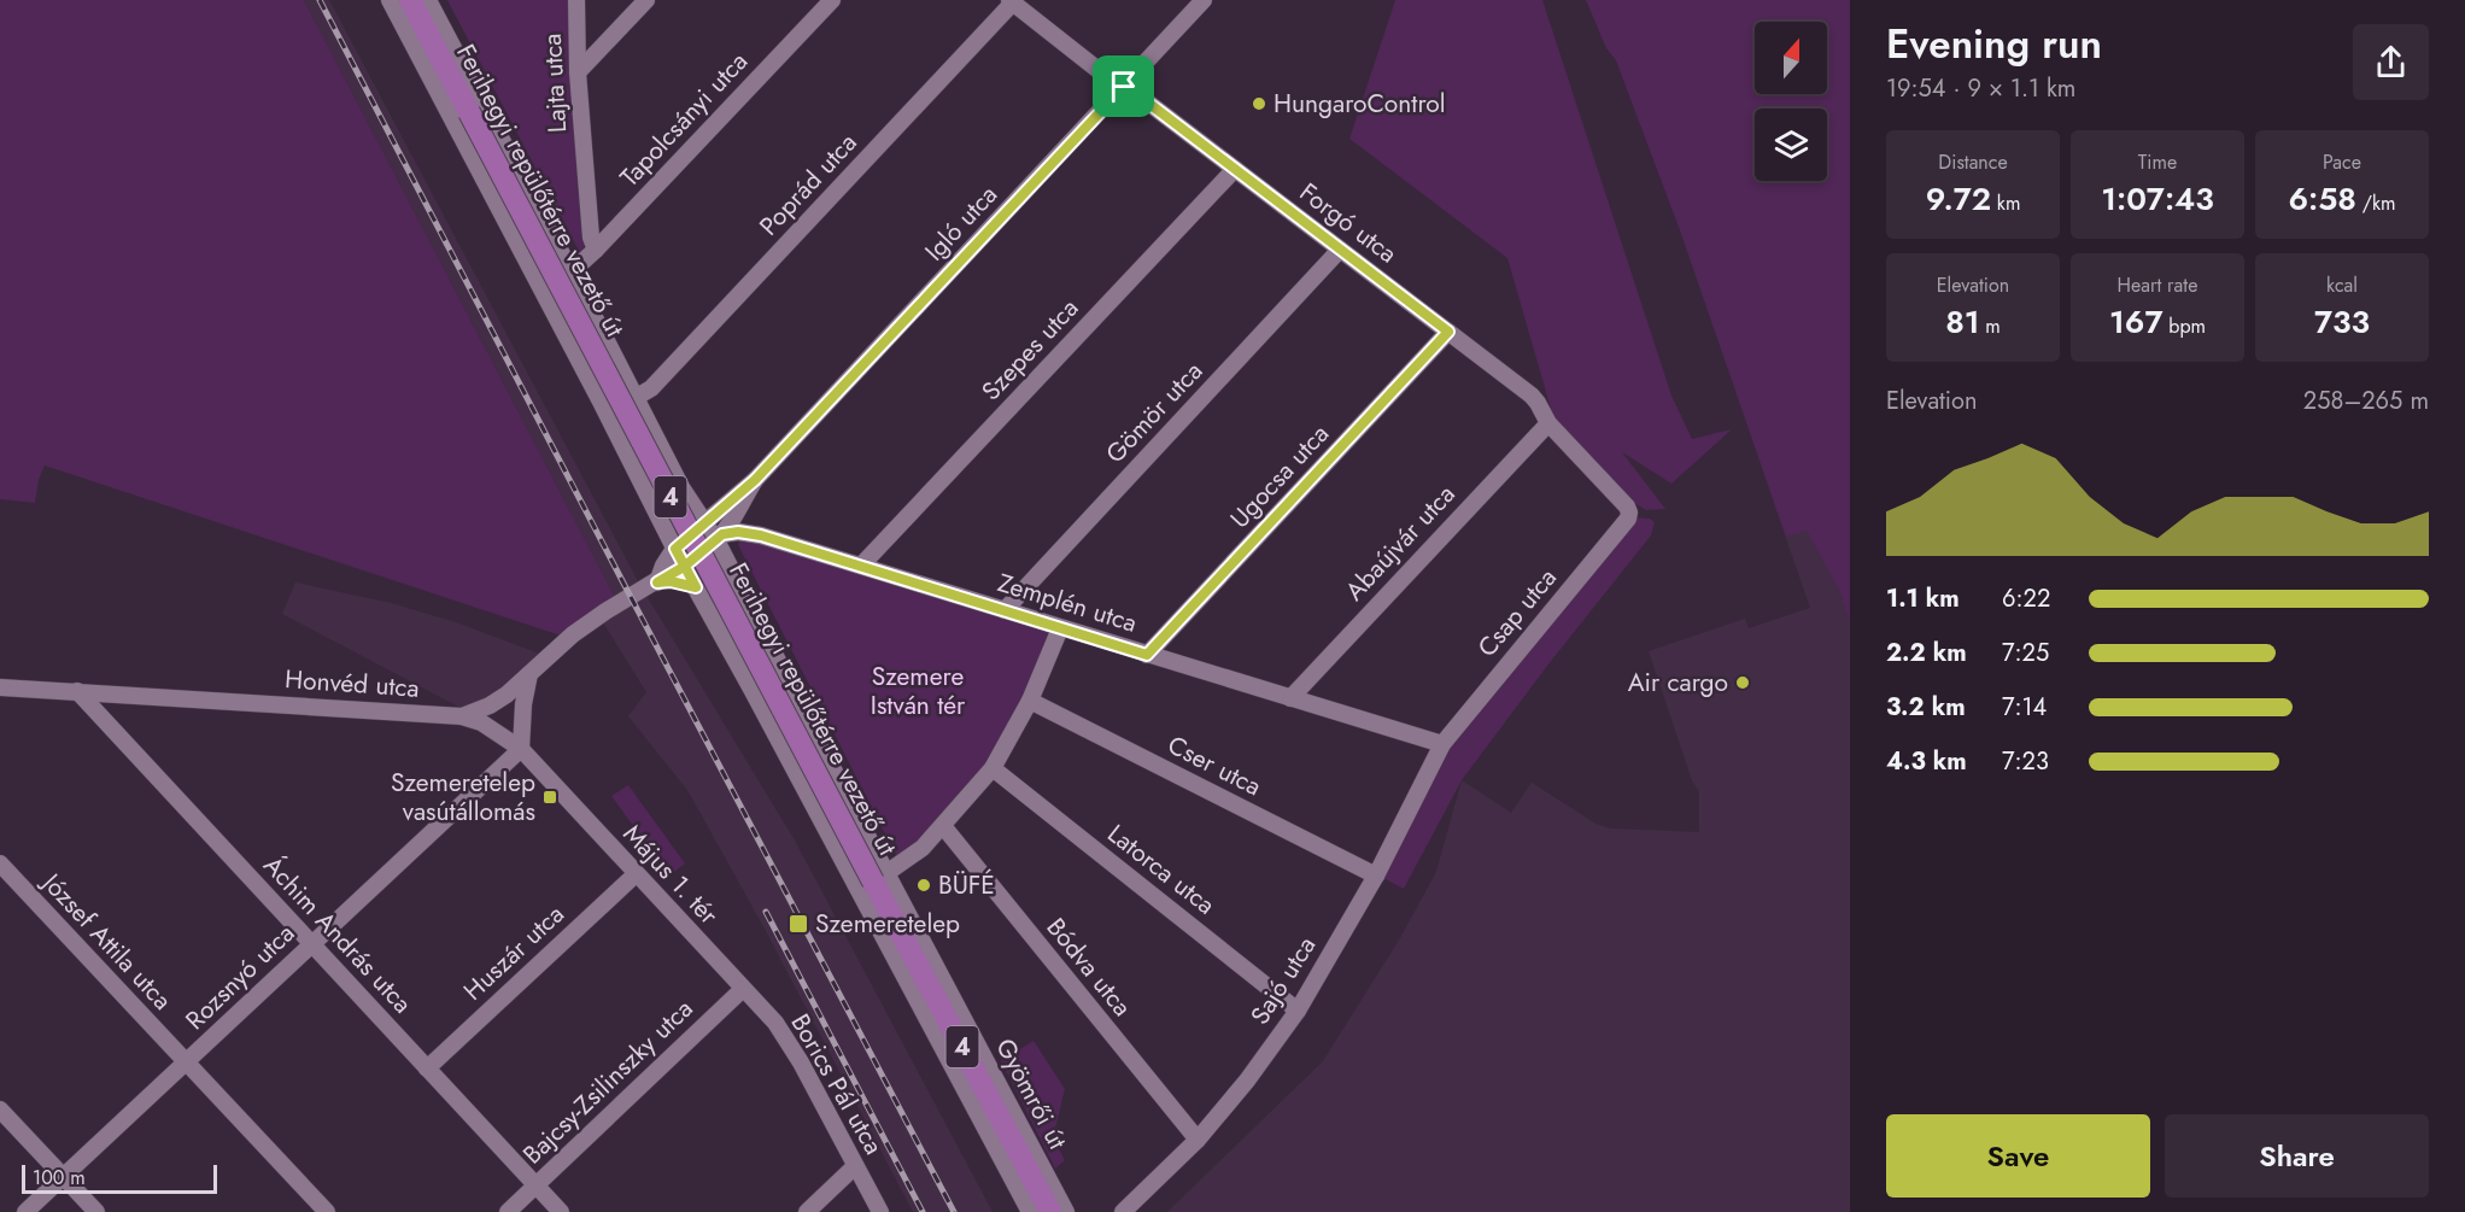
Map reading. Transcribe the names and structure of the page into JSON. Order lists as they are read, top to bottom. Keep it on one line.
{"streets":{"main road":["Ferihegyi repülőtérre vezető út","4"],"street":["Lajta utca","Tapolcsányi utca","Poprád utca","Igló utca","Forgó utca","Szepes utca","Gömör utca","Ugocsa utca","Abaújvár utca","Zemplén utca","Csap utca","Honvéd utca","Cser utca","Latorca utca","Május 1. tér","Áchim András utca","József Attila utca","Huszár utca","Bódva utca","Rozsnyó utca","Sajó utca","Bajcsy-Zsilinszky utca","Borics Pál utca","Gyömrői út"]},"crossings":[["Lajta utca","Tapolcsányi utca"],["Tapolcsányi utca","Gyömrői út"],["Poprád utca","Forgó utca"],["Poprád utca","Gyömrői út"],["Ferihegyi repülőtérre vezető út","Gyömrői út"],["Igló utca","Forgó utca"],["Igló utca","Zemplén utca"],["Igló utca","Honvéd utca"],["Igló utca","Gyömrői út"],["Forgó utca","Szepes utca"],["Forgó utca","Gömör utca"],["Forgó utca","Ugocsa utca"],["Forgó utca","Abaújvár utca"],["Forgó utca","Csap utca"],["Szepes utca","Zemplén utca"],["Gömör utca","Zemplén utca"],["Ugocsa utca","Zemplén utca"],["Abaújvár utca","Zemplén utca"],["Zemplén utca","Csap utca"],["Zemplén utca","Honvéd utca"],["Zemplén utca","Sajó utca"],["Zemplén utca","Gyömrői út"],["Csap utca","Sajó utca"],["Honvéd utca","Áchim András utca"],["Honvéd utca","Gyömrői út"],["Cser utca","Sajó utca"],["Latorca utca","Sajó utca"],["Május 1. tér","Huszár utca"],["Május 1. tér","Rozsnyó utca"],["Május 1. tér","Bajcsy-Zsilinszky utca"],["Május 1. tér","Borics Pál utca"],["Áchim András utca","Huszár utca"],["Áchim András utca","Rozsnyó utca"],["Áchim András utca","Bajcsy-Zsilinszky utca"],["József Attila utca","Rozsnyó utca"],["Bódva utca","Sajó utca"],["Bajcsy-Zsilinszky utca","Borics Pál utca"]],"parks":["Szemere István tér"],"places":{"other":["HungaroControl","Air cargo","BÜFÉ"],"transit":["Szemeretelep vasútállomás","Szemeretelep"]},"scale_bar":"100 m","north":"top","page":{"heading":["Evening run","19:54 · 9 × 1.1 km"],"stats":[["Distance","9.72 km"],["Time","1:07:43"],["Pace","6:58 /km"],["Elevation","81 m"],["Heart rate","167 bpm"],["kcal","733"]],"chart":["Elevation","258–265 m"],"list":[{"name":"1.1 km","note":"6:22"},{"name":"2.2 km","note":"7:25"},{"name":"3.2 km","note":"7:14"},{"name":"4.3 km","note":"7:23"}],"buttons":["Save","Share"],"scale":"100 m"}}
